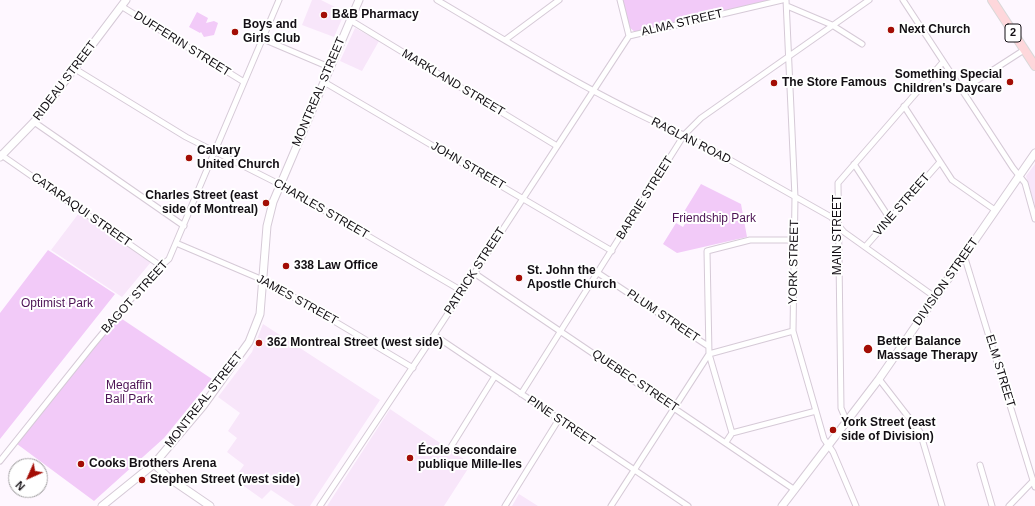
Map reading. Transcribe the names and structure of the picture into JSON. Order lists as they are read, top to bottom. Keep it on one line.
{"streets":{"main road":["2","RIDEAU STREET","MONTREAL STREET","DIVISION STREET"],"street":["ALMA STREET","DUFFERIN STREET","MARKLAND STREET","RAGLAN ROAD","JOHN STREET","BARRIE STREET","VINE STREET","CHARLES STREET","CATARAQUI STREET","MAIN STREET","YORK STREET","PATRICK STREET","BAGOT STREET","JAMES STREET","PLUM STREET","ELM STREET","QUEBEC STREET","PINE STREET"]},"crossings":[["ALMA STREET","PATRICK STREET"],["DUFFERIN STREET","RIDEAU STREET"],["DUFFERIN STREET","BAGOT STREET"],["RIDEAU STREET","CHARLES STREET"],["RIDEAU STREET","CATARAQUI STREET"],["MARKLAND STREET","MONTREAL STREET"],["MARKLAND STREET","PATRICK STREET"],["MONTREAL STREET","JOHN STREET"],["MONTREAL STREET","CHARLES STREET"],["MONTREAL STREET","JAMES STREET"],["RAGLAN ROAD","BARRIE STREET"],["RAGLAN ROAD","VINE STREET"],["RAGLAN ROAD","MAIN STREET"],["RAGLAN ROAD","YORK STREET"],["RAGLAN ROAD","PATRICK STREET"],["RAGLAN ROAD","DIVISION STREET"],["JOHN STREET","BARRIE STREET"],["JOHN STREET","PATRICK STREET"],["BARRIE STREET","YORK STREET"],["BARRIE STREET","PLUM STREET"],["BARRIE STREET","QUEBEC STREET"],["BARRIE STREET","PINE STREET"],["CHARLES STREET","PATRICK STREET"],["CHARLES STREET","BAGOT STREET"],["CATARAQUI STREET","BAGOT STREET"],["MAIN STREET","DIVISION STREET"],["YORK STREET","DIVISION STREET"],["PATRICK STREET","JAMES STREET"],["PATRICK STREET","QUEBEC STREET"],["PATRICK STREET","PINE STREET"],["DIVISION STREET","ELM STREET"],["DIVISION STREET","QUEBEC STREET"],["BAGOT STREET","JAMES STREET"]],"parks":["Friendship Park","Optimist Park","Megaffin Ball Park"],"places":["B&B Pharmacy","Next Church","Boys and Girls Club","Something Special Children's Daycare","The Store Famous","Calvary United Church","Charles Street (east side of Montreal)","338 Law Office","St. John the Apostle Church","362 Montreal Street (west side)","Better Balance Massage Therapy","York Street (east side of Division)","École secondaire publique Mille-Iles","Cooks Brothers Arena","Stephen Street (west side)"],"north":"bottom left"}
